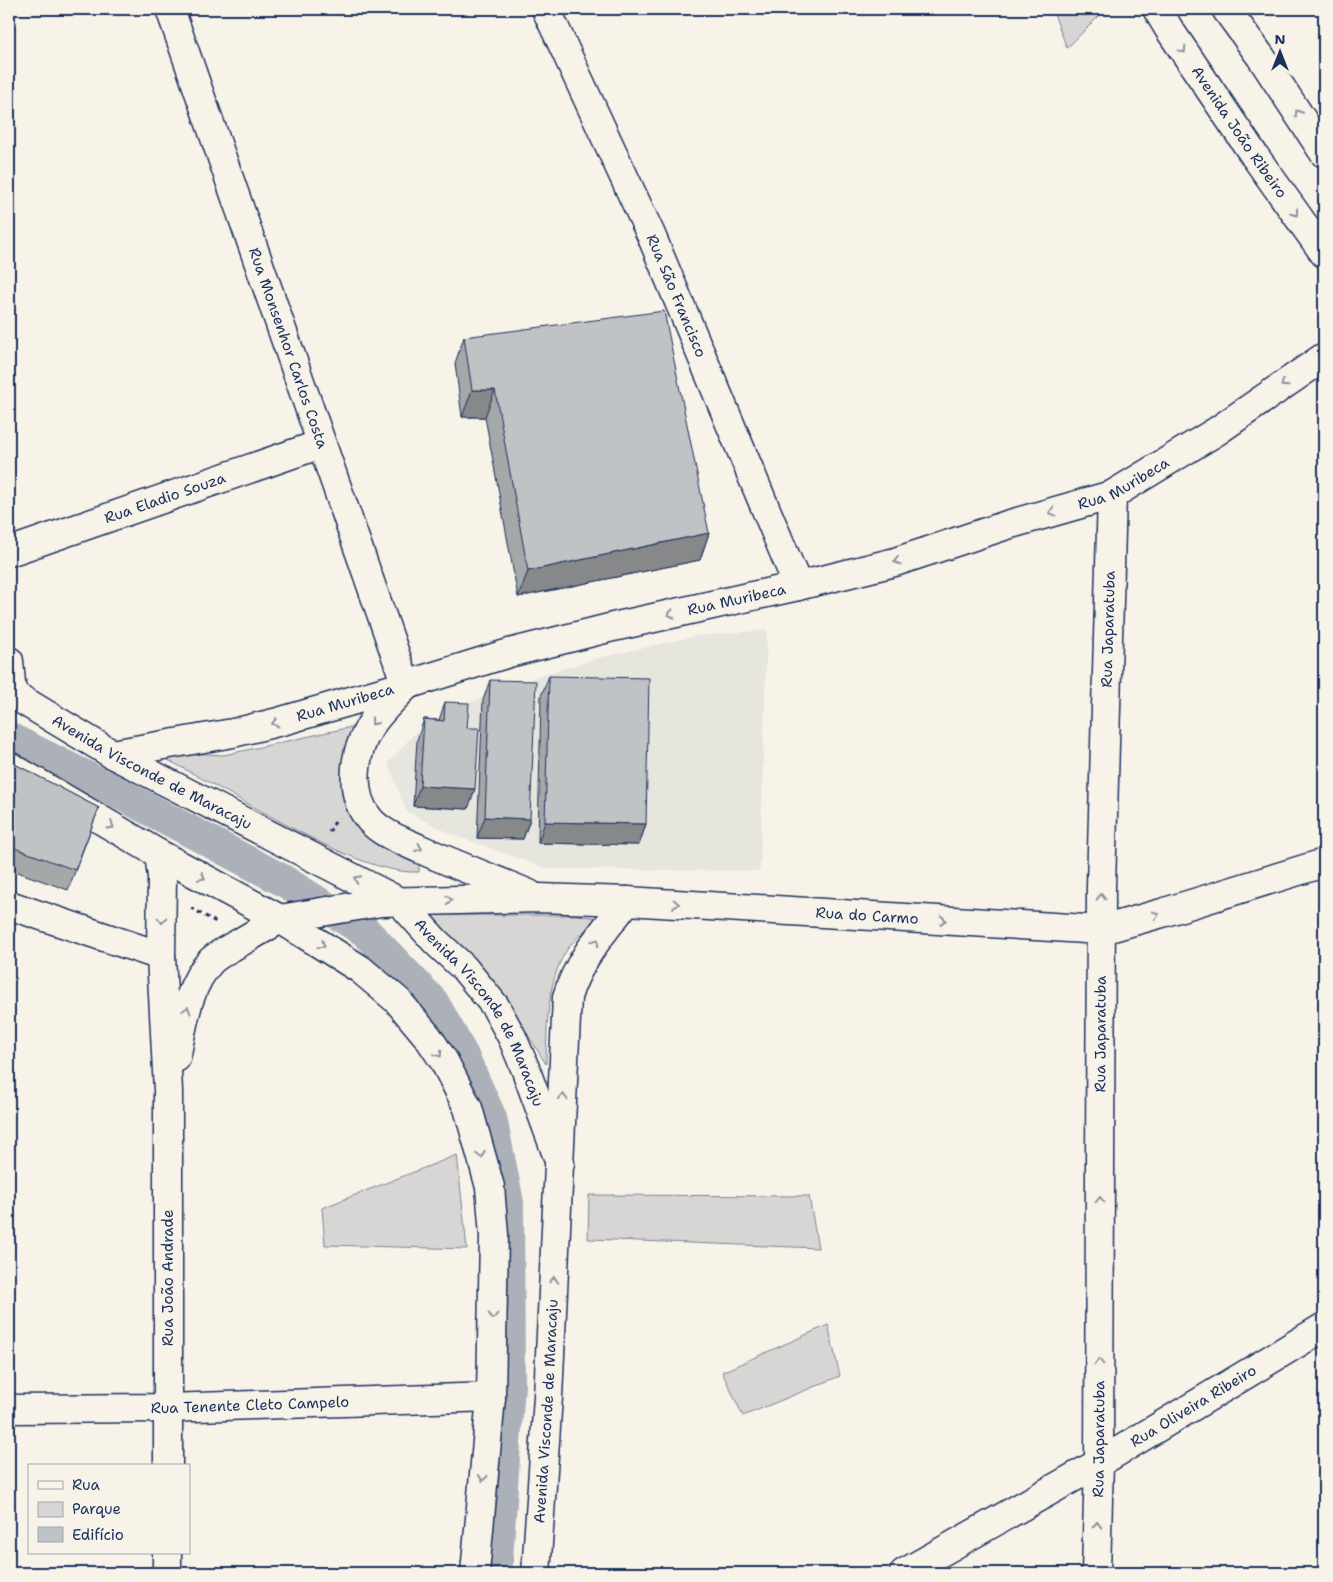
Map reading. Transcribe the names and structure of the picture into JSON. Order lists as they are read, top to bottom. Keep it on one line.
{"streets":{"street":["Avenida João Ribeiro","Rua São Francisco","Rua Monsenhor Carlos Costa","Rua Muribeca","Rua Eladio Souza","Rua Japaratuba","Avenida Visconde de Maracaju","Rua do Carmo","Rua João Andrade","Rua Tenente Cleto Campelo","Rua Oliveira Ribeiro"]},"crossings":[["Rua São Francisco","Rua Muribeca"],["Rua Monsenhor Carlos Costa","Rua Muribeca"],["Rua Monsenhor Carlos Costa","Rua Eladio Souza"],["Rua Muribeca","Rua Japaratuba"],["Rua Muribeca","Avenida Visconde de Maracaju"],["Rua Japaratuba","Rua do Carmo"],["Rua Japaratuba","Rua Oliveira Ribeiro"],["Avenida Visconde de Maracaju","Rua do Carmo"],["Rua do Carmo","Rua João Andrade"],["Rua João Andrade","Rua Tenente Cleto Campelo"]],"one_way":["Rua Muribeca","Rua Japaratuba","Rua do Carmo"],"legend":["Rua","Parque","Edifício"],"north":"top"}
